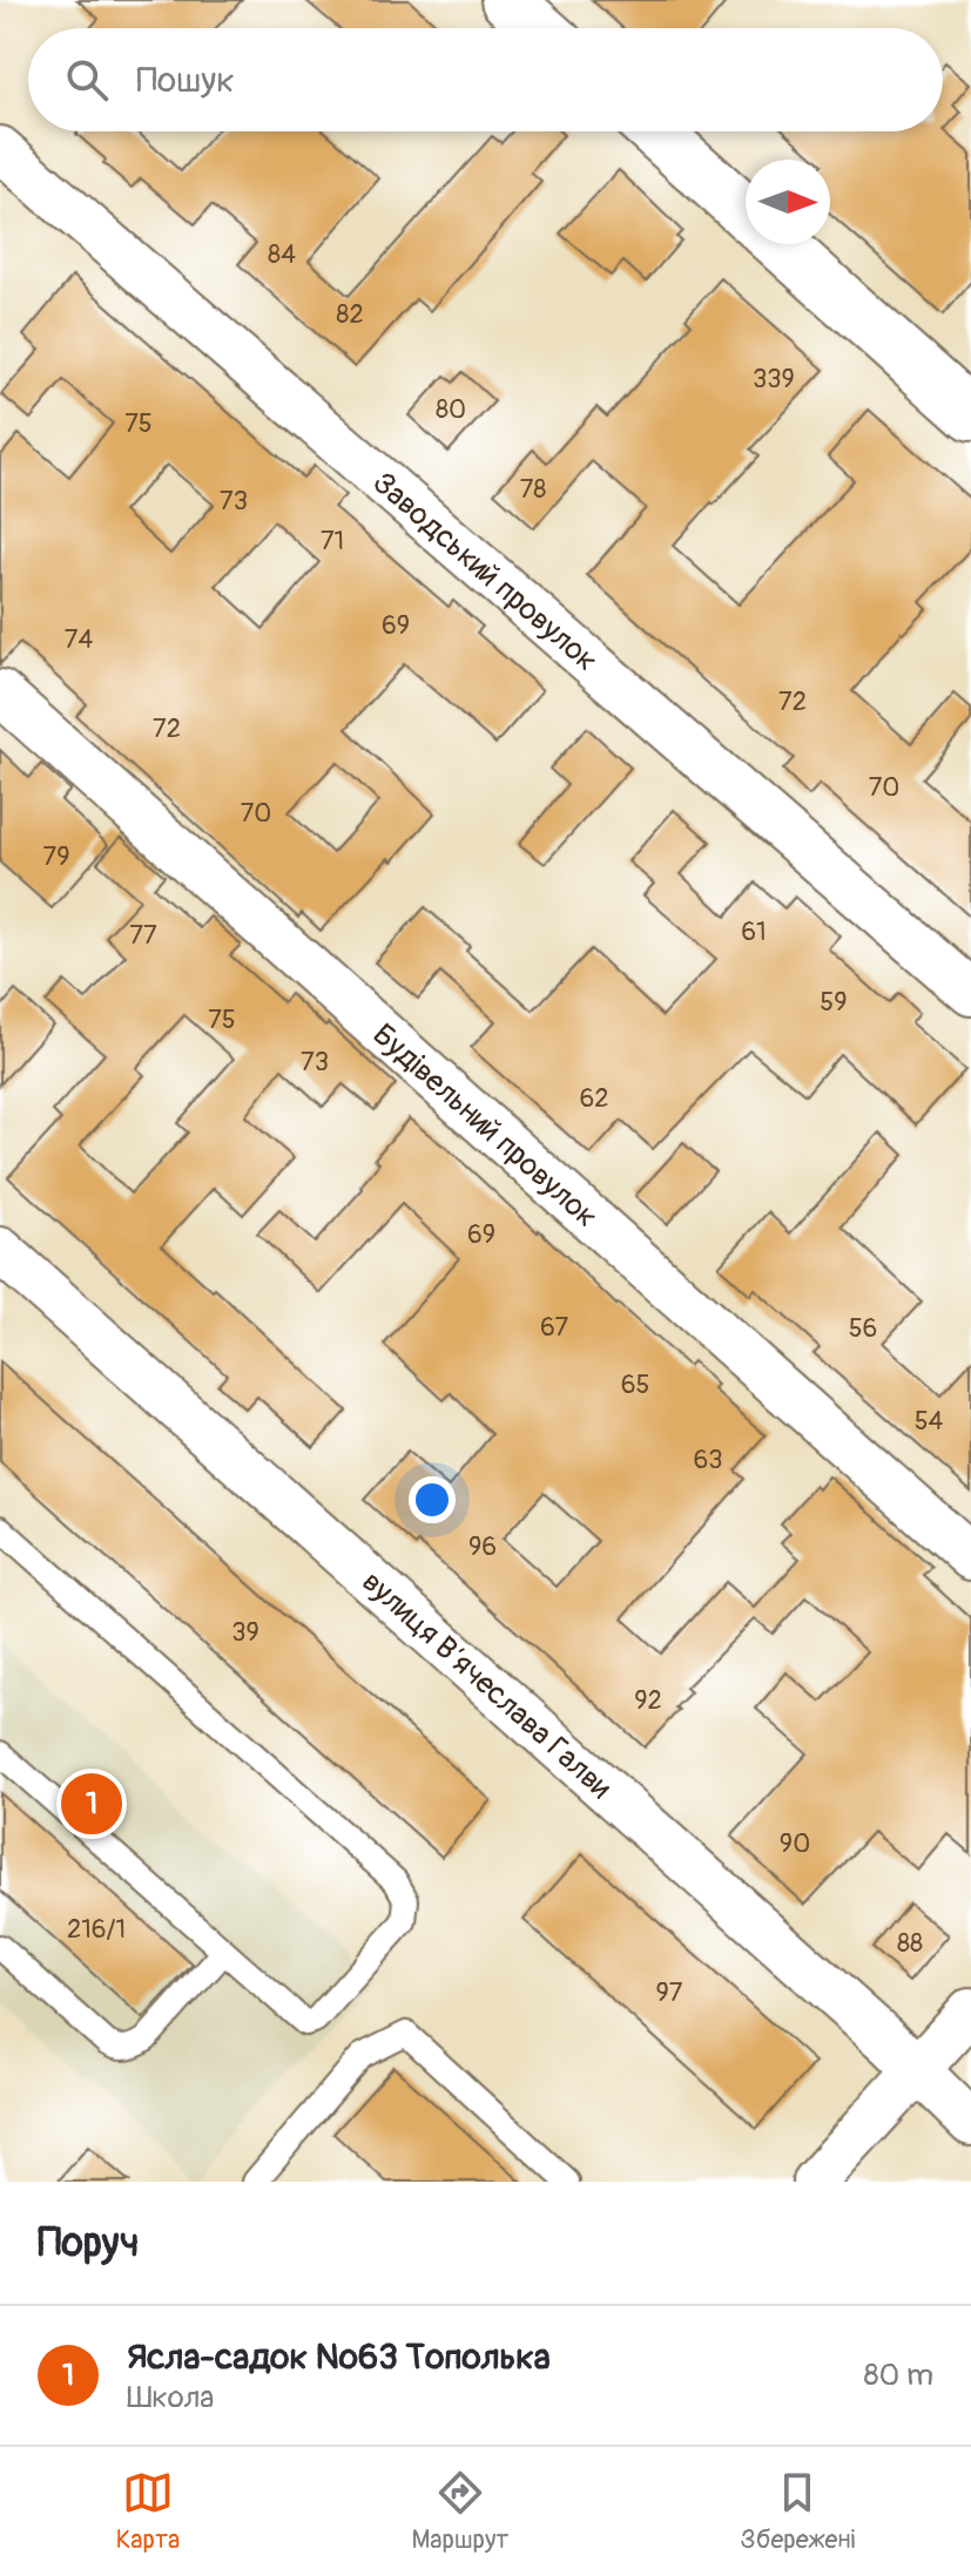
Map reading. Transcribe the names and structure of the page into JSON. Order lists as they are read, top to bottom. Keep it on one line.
{"streets":{"street":["Заводський провулок","Будівельний провулок","вулиця Вʼячеслава Галви"]},"house_numbers":["84","82","339","80","75","78","73","71","69","74","72","72","70","70","79","61","77","59","75","73","62","69","67","56","65","54","63","96","39","92","90","216/1","88","97"],"north":"right","page":{"search":"Пошук","pins":"1","heading":"Поруч","list":[{"mark":"1","name":"Ясла-садок №63 Тополька","note":"Школа","value":"80 m"}],"nav":["Карта","Маршрут","Збережені"]}}
